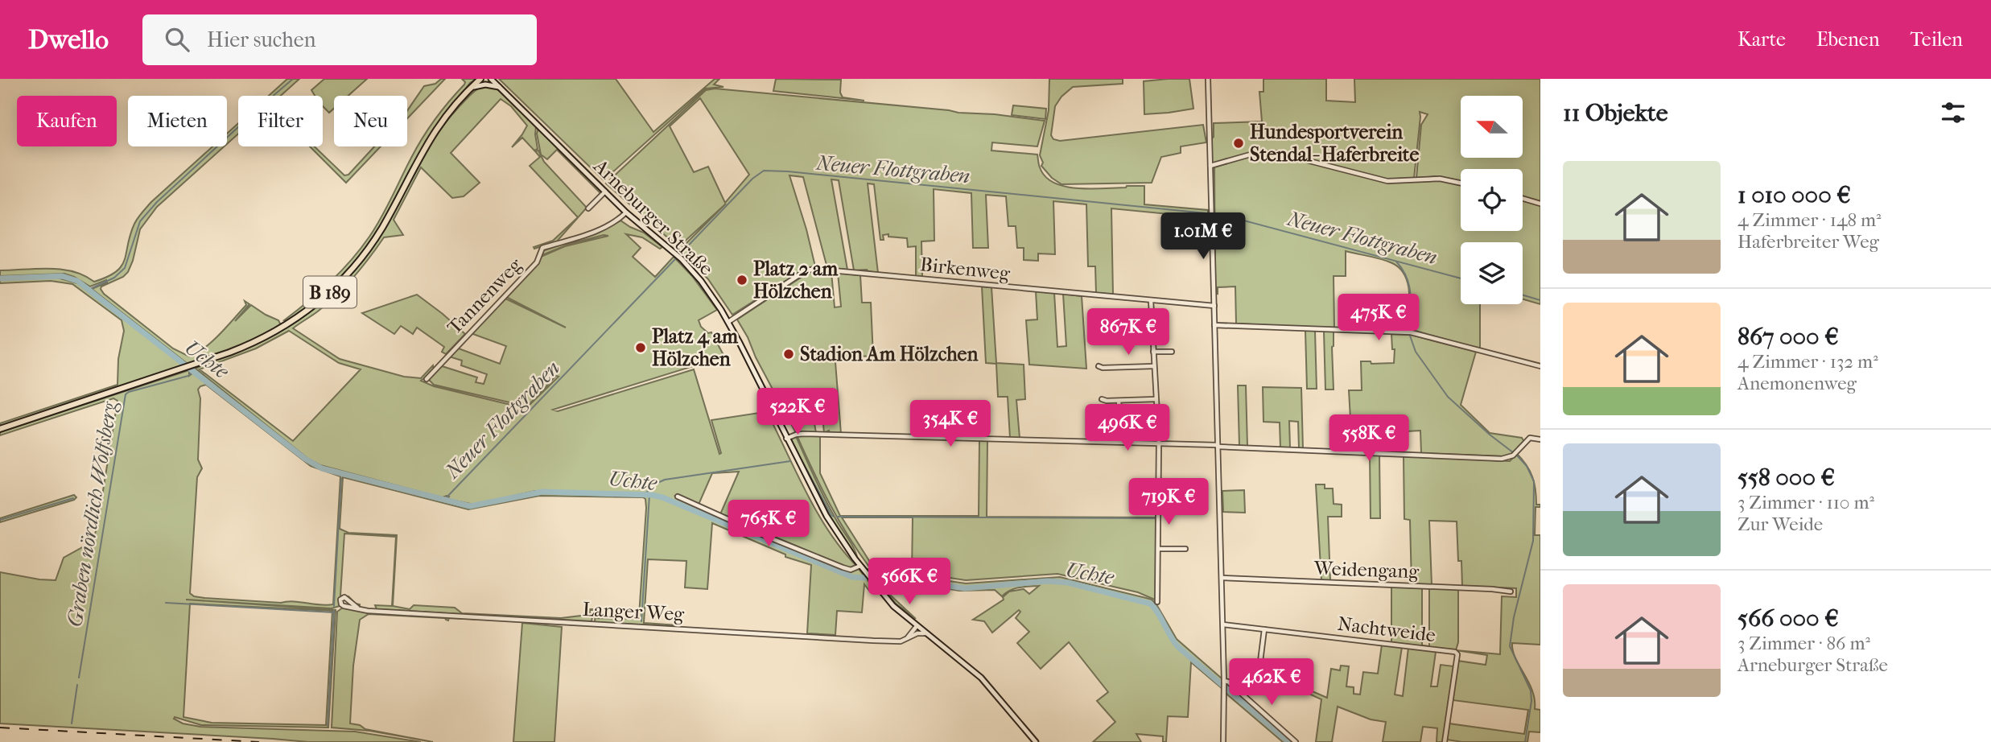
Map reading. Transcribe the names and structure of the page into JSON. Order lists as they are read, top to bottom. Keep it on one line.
{"streets":{"main road":["Arneburger Straße","B 189"],"street":["Birkenweg","Tannenweg","Weidengang","Langer Weg","Nachtweide"]},"crossings":[["Arneburger Straße","Birkenweg"],["Arneburger Straße","Tannenweg"],["Arneburger Straße","Langer Weg"]],"water":["Neuer Flottgraben","Uchte","Graben nördlich Wolfsberg"],"places":["Hundesportverein Stendal- Haferbreite","Platz 2 am Hölzchen","Platz 4 am Hölzchen","Stadion Am Hölzchen"],"north":"left","page":{"header":"Dwello","search":"Hier suchen","nav":["Karte","Ebenen","Teilen"],"heading":"11 Objekte","chip":["Kaufen","Mieten","Filter","Neu"],"list":[{"name":"1 010 000 €","note":"4 Zimmer · 148 m² · Haferbreiter Weg"},{"name":"867 000 €","note":"4 Zimmer · 132 m² · Anemonenweg"},{"name":"558 000 €","note":"3 Zimmer · 110 m² · Zur Weide"},{"name":"566 000 €","note":"3 Zimmer · 86 m² · Arneburger Straße"}],"price":["1.01M €","475K €","867K €","522K €","354K €","496K €","558K €","719K €","765K €","566K €","462K €"]}}
